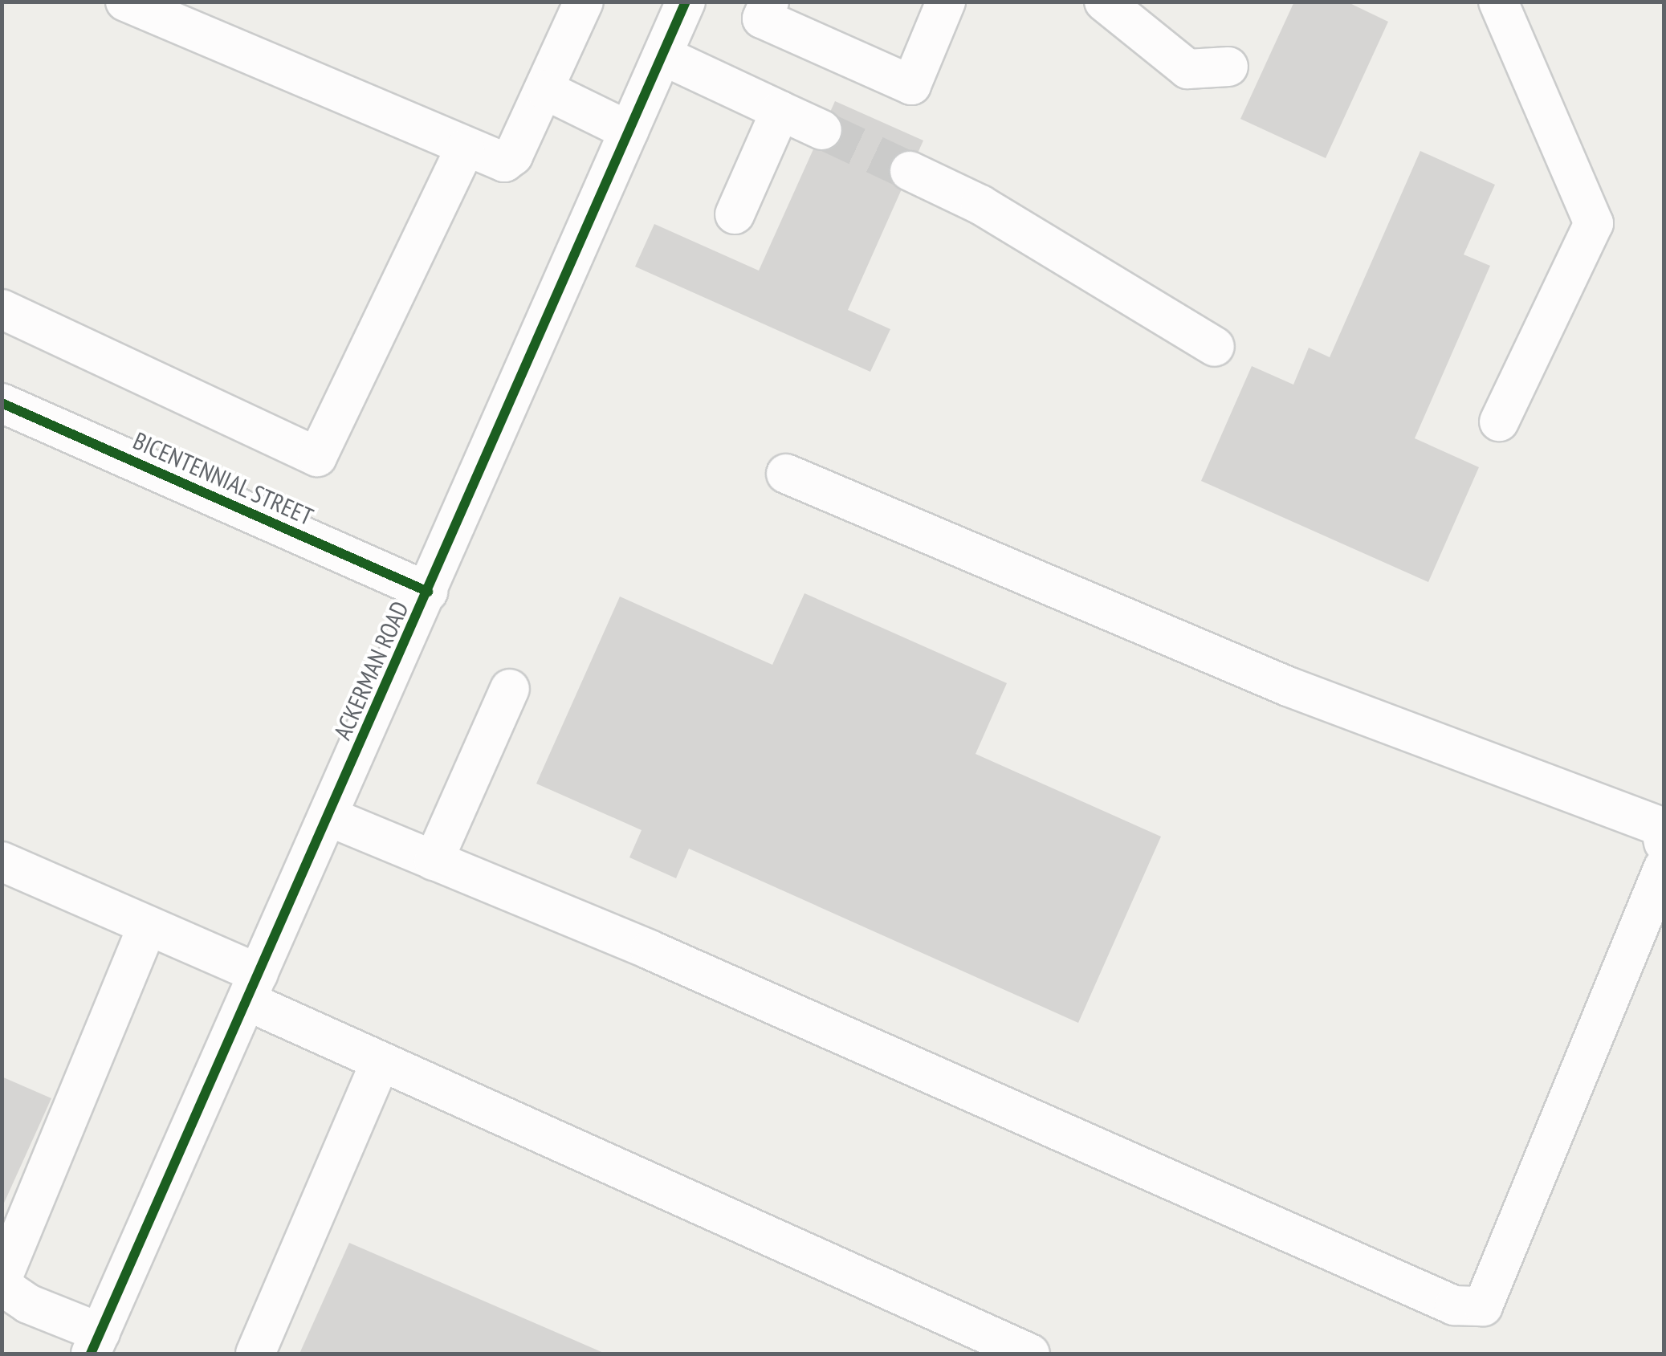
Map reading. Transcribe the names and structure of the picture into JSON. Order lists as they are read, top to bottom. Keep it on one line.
{"streets":{"street":["BICENTENNIAL STREET","ACKERMAN ROAD"]},"crossings":[["BICENTENNIAL STREET","ACKERMAN ROAD"]]}
